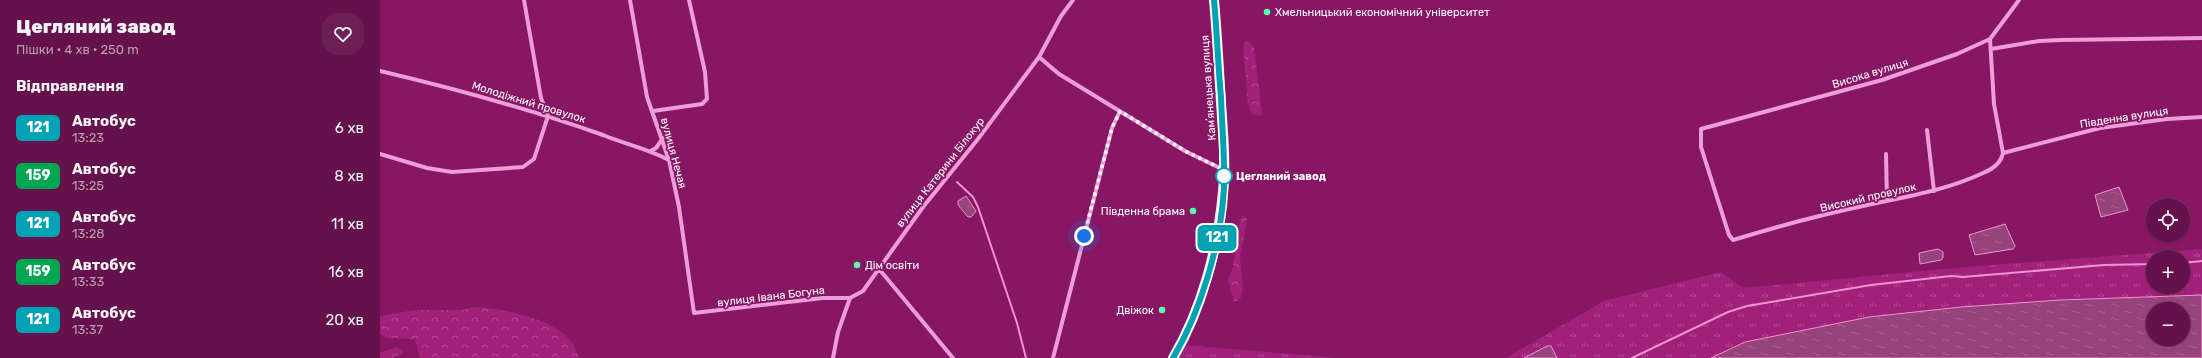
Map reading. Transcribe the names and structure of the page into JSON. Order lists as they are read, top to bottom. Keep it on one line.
{"streets":{"main road":["Камʼянецька вулиця"],"street":["Висока вулиця","Молодіжний провулок","Південна вулиця","вулиця Нечая","вулиця Катерини Білокур","Високий провулок","вулиця Івана Богуна"]},"crossings":[["Висока вулиця","Високий провулок"],["Молодіжний провулок","вулиця Нечая"],["Південна вулиця","Високий провулок"],["вулиця Нечая","вулиця Івана Богуна"],["вулиця Катерини Білокур","вулиця Івана Богуна"]],"places":["Хмельницький економічний університет","Цегляний завод","Південна брама","Дім освіти","Двіжок"],"lines":["bus line 121"],"page":{"heading":[["Цегляний завод","Пішки · 4 хв · 250 m"],"Відправлення"],"on_map":"121","list":[{"mark":"121","name":"Автобус","note":"13:23","value":"6 хв"},{"mark":"159","name":"Автобус","note":"13:25","value":"8 хв"},{"mark":"121","name":"Автобус","note":"13:28","value":"11 хв"},{"mark":"159","name":"Автобус","note":"13:33","value":"16 хв"},{"mark":"121","name":"Автобус","note":"13:37","value":"20 хв"}],"map_buttons":["+","−"]}}
